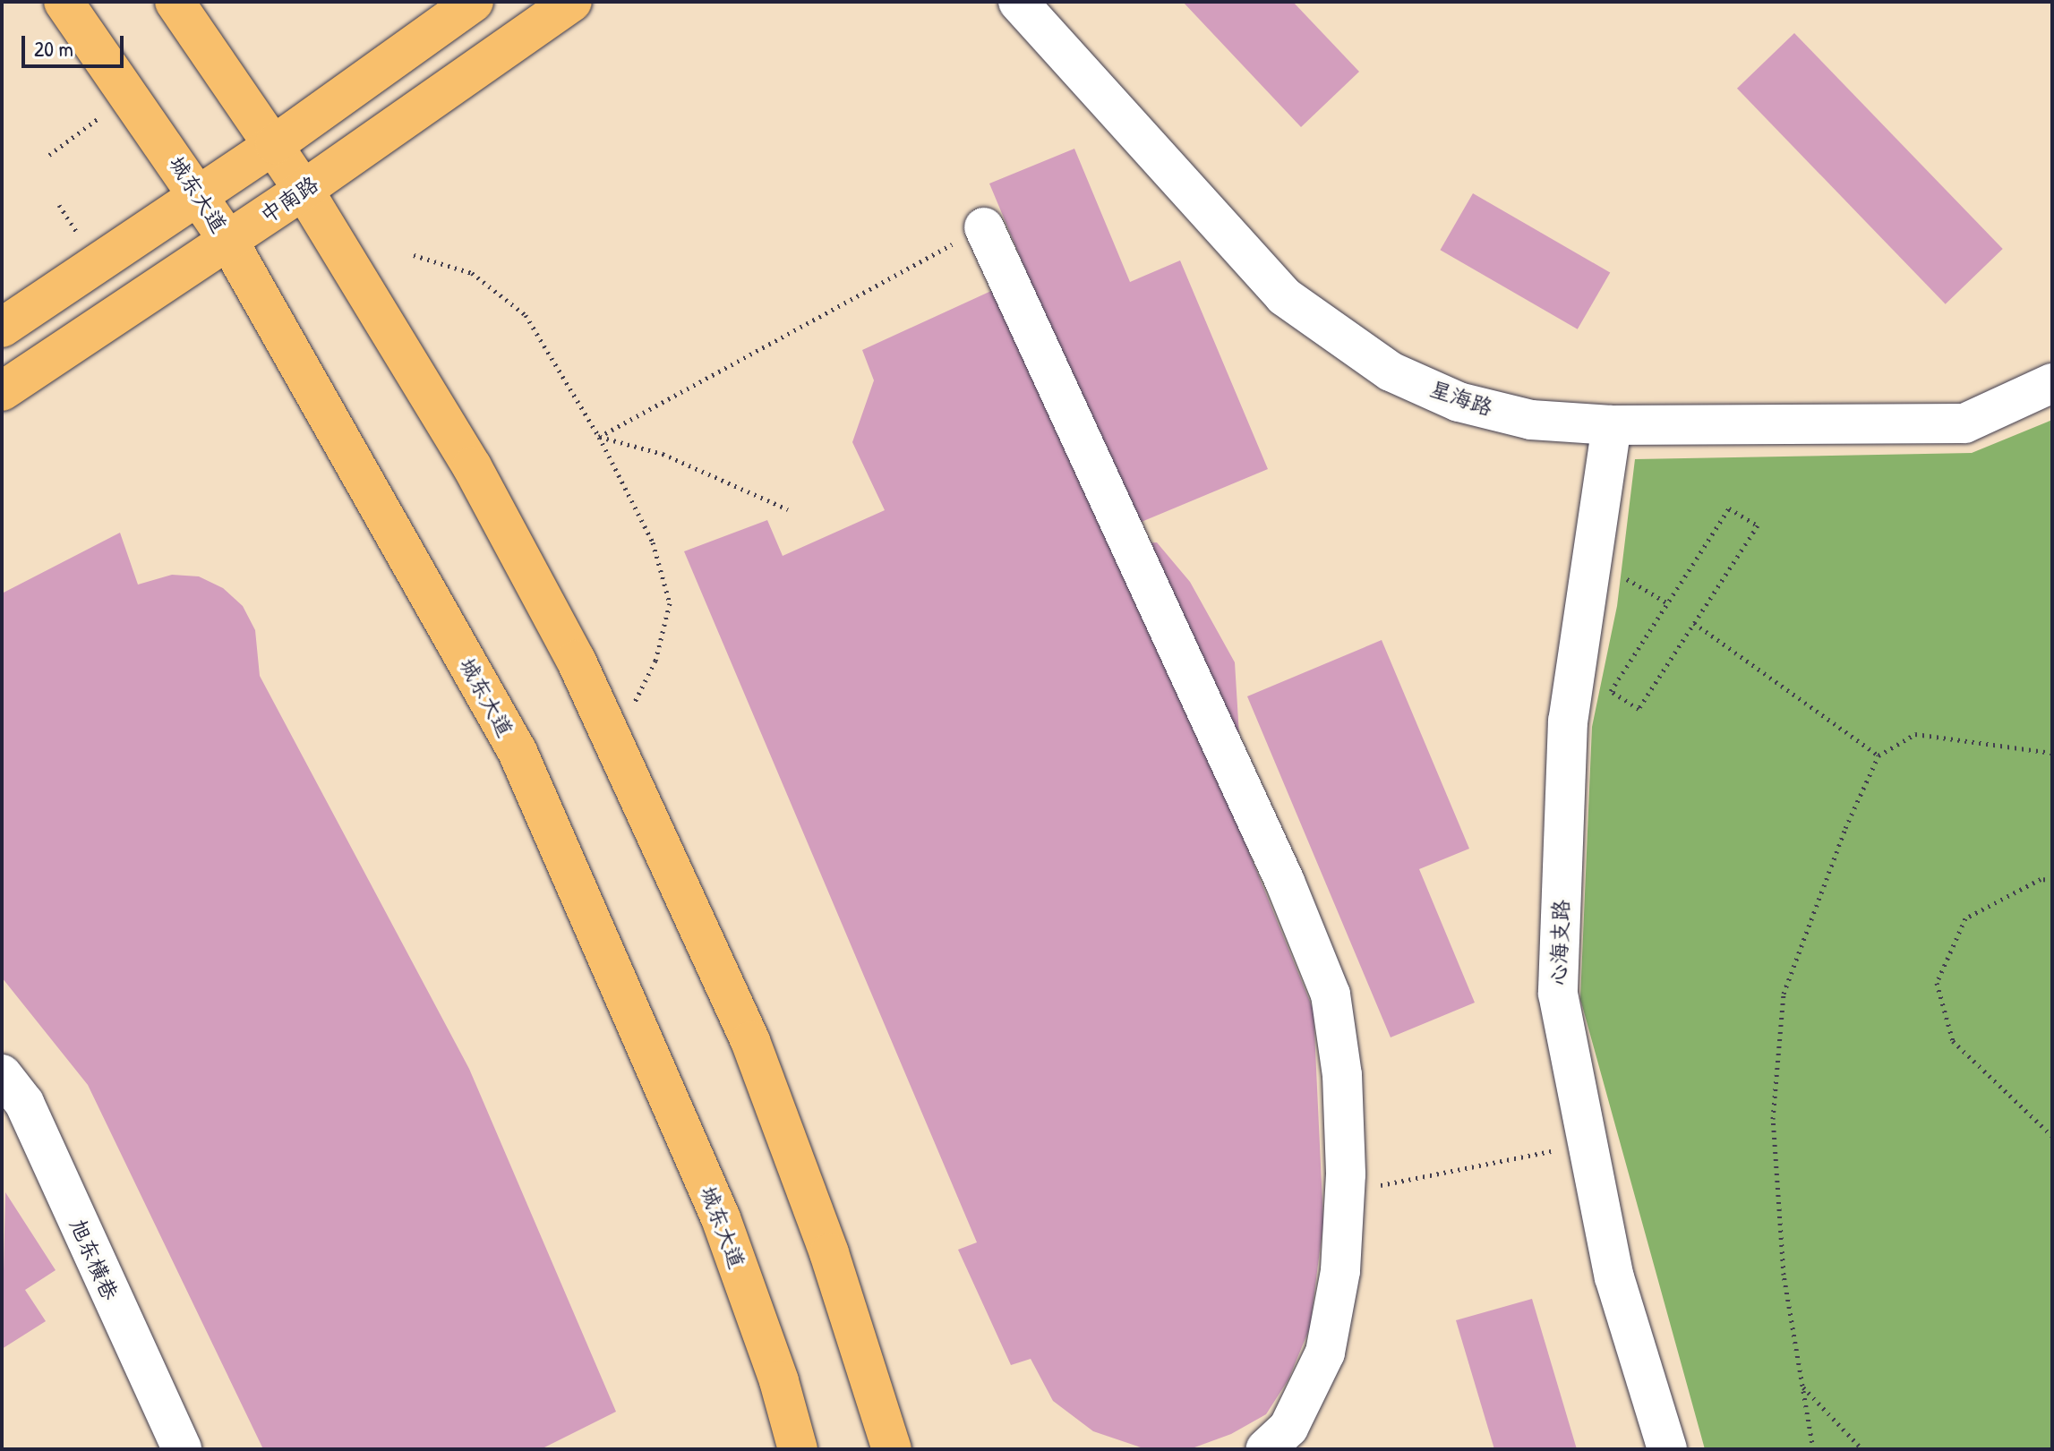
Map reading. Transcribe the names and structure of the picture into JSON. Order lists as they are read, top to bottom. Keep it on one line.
{"streets":{"main road":["城东大道","中南路"],"street":["星海路","心海支路","旭东横巷"]},"crossings":[["城东大道","中南路"],["星海路","心海支路"]],"scale_bar":"20 m"}
